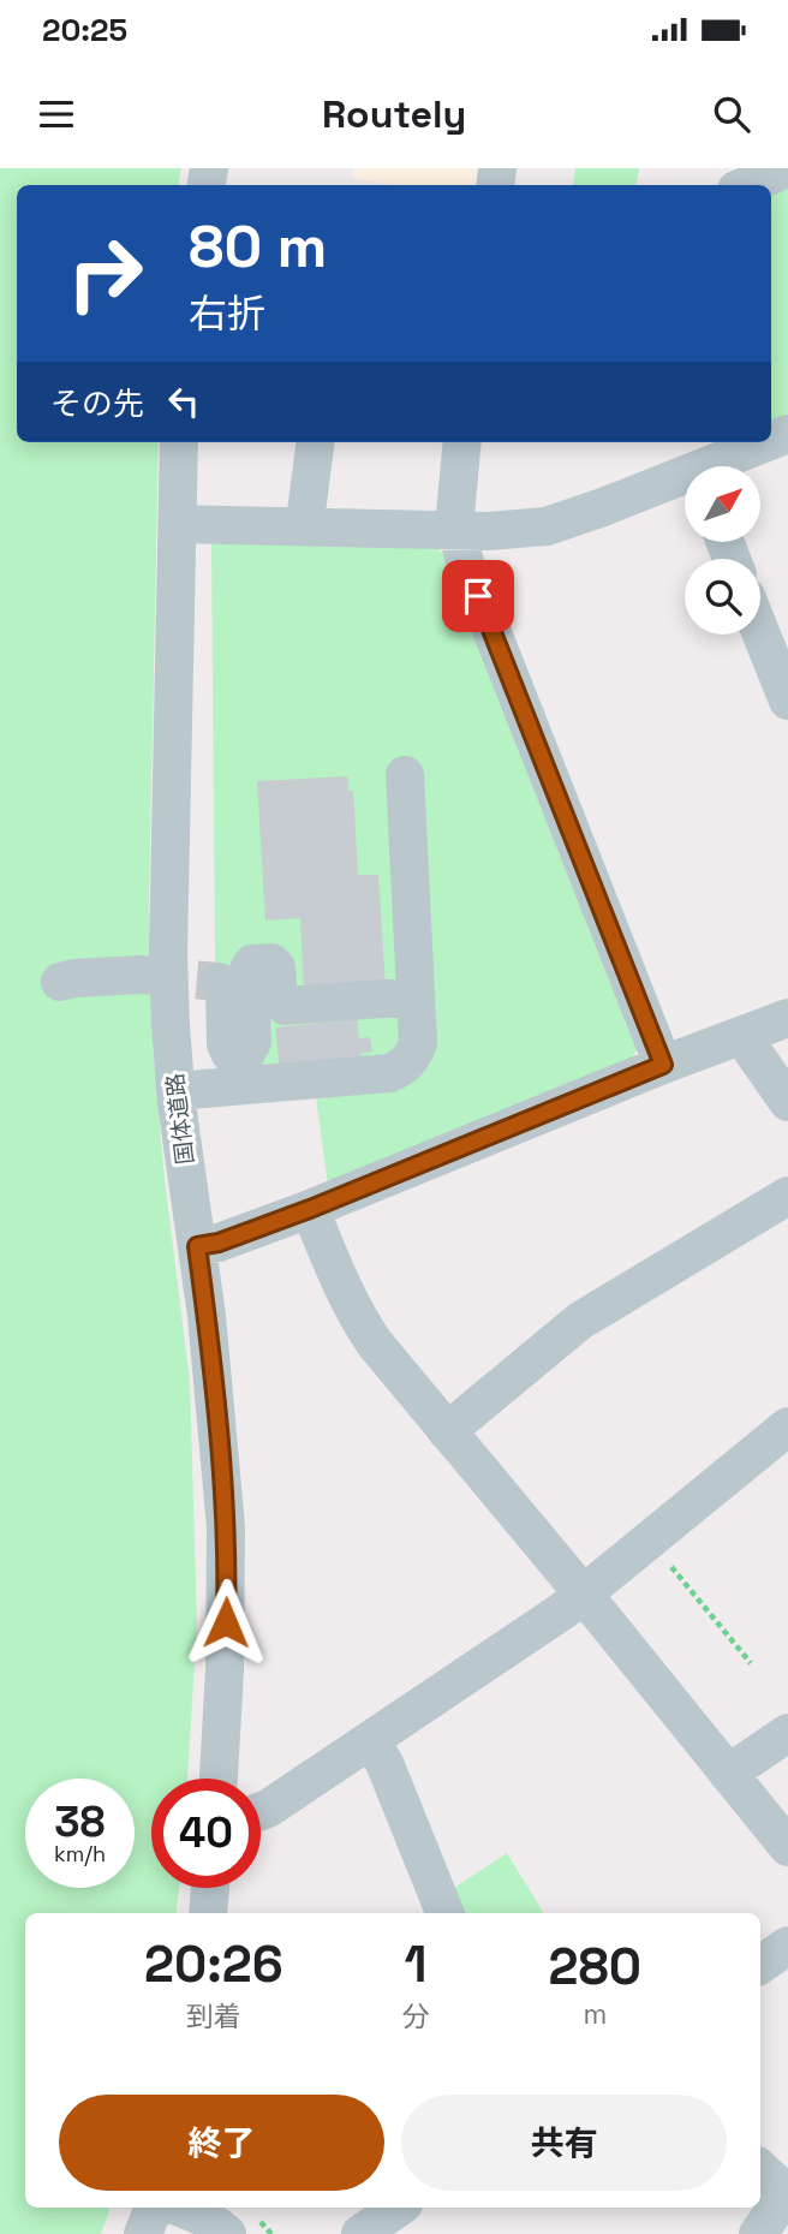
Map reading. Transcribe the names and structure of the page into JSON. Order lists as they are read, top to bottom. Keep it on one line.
{"streets":{"street":["国体道路"]},"north":"top right","page":{"status":"20:25","header":"Routely","turn":["80 m","右折"],"then":"その先","speed":"38 km/h","limit":"40","eta":["20:26","到着","1","分","280","m"],"buttons":["終了","共有"]}}
